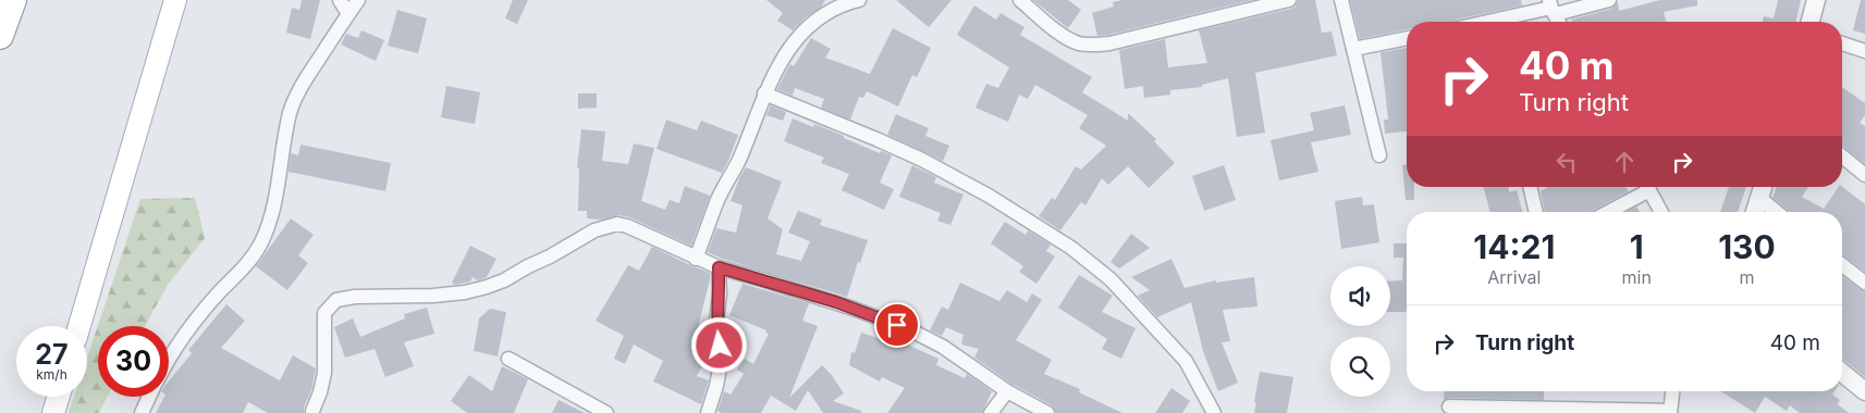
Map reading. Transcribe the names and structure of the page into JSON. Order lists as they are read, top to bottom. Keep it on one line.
{"page":{"turn":["40 m","Turn right"],"eta":["14:21","Arrival","1","min","130","m"],"list":[{"name":"Turn right","value":"40 m"}],"speed":"27 km/h","limit":"30"}}
